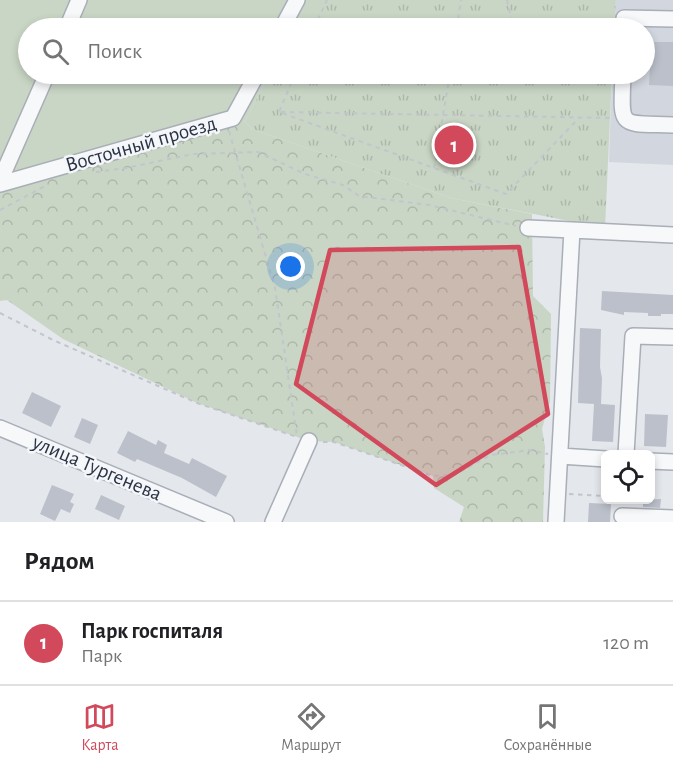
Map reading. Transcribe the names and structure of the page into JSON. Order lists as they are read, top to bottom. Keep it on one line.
{"streets":{"street":["Восточный проезд","улица Тургенева"]},"page":{"search":"Поиск","pins":"1","heading":"Рядом","list":[{"mark":"1","name":"Парк госпиталя","note":"Парк","value":"120 m"}],"nav":["Карта","Маршрут","Сохранённые"]}}
